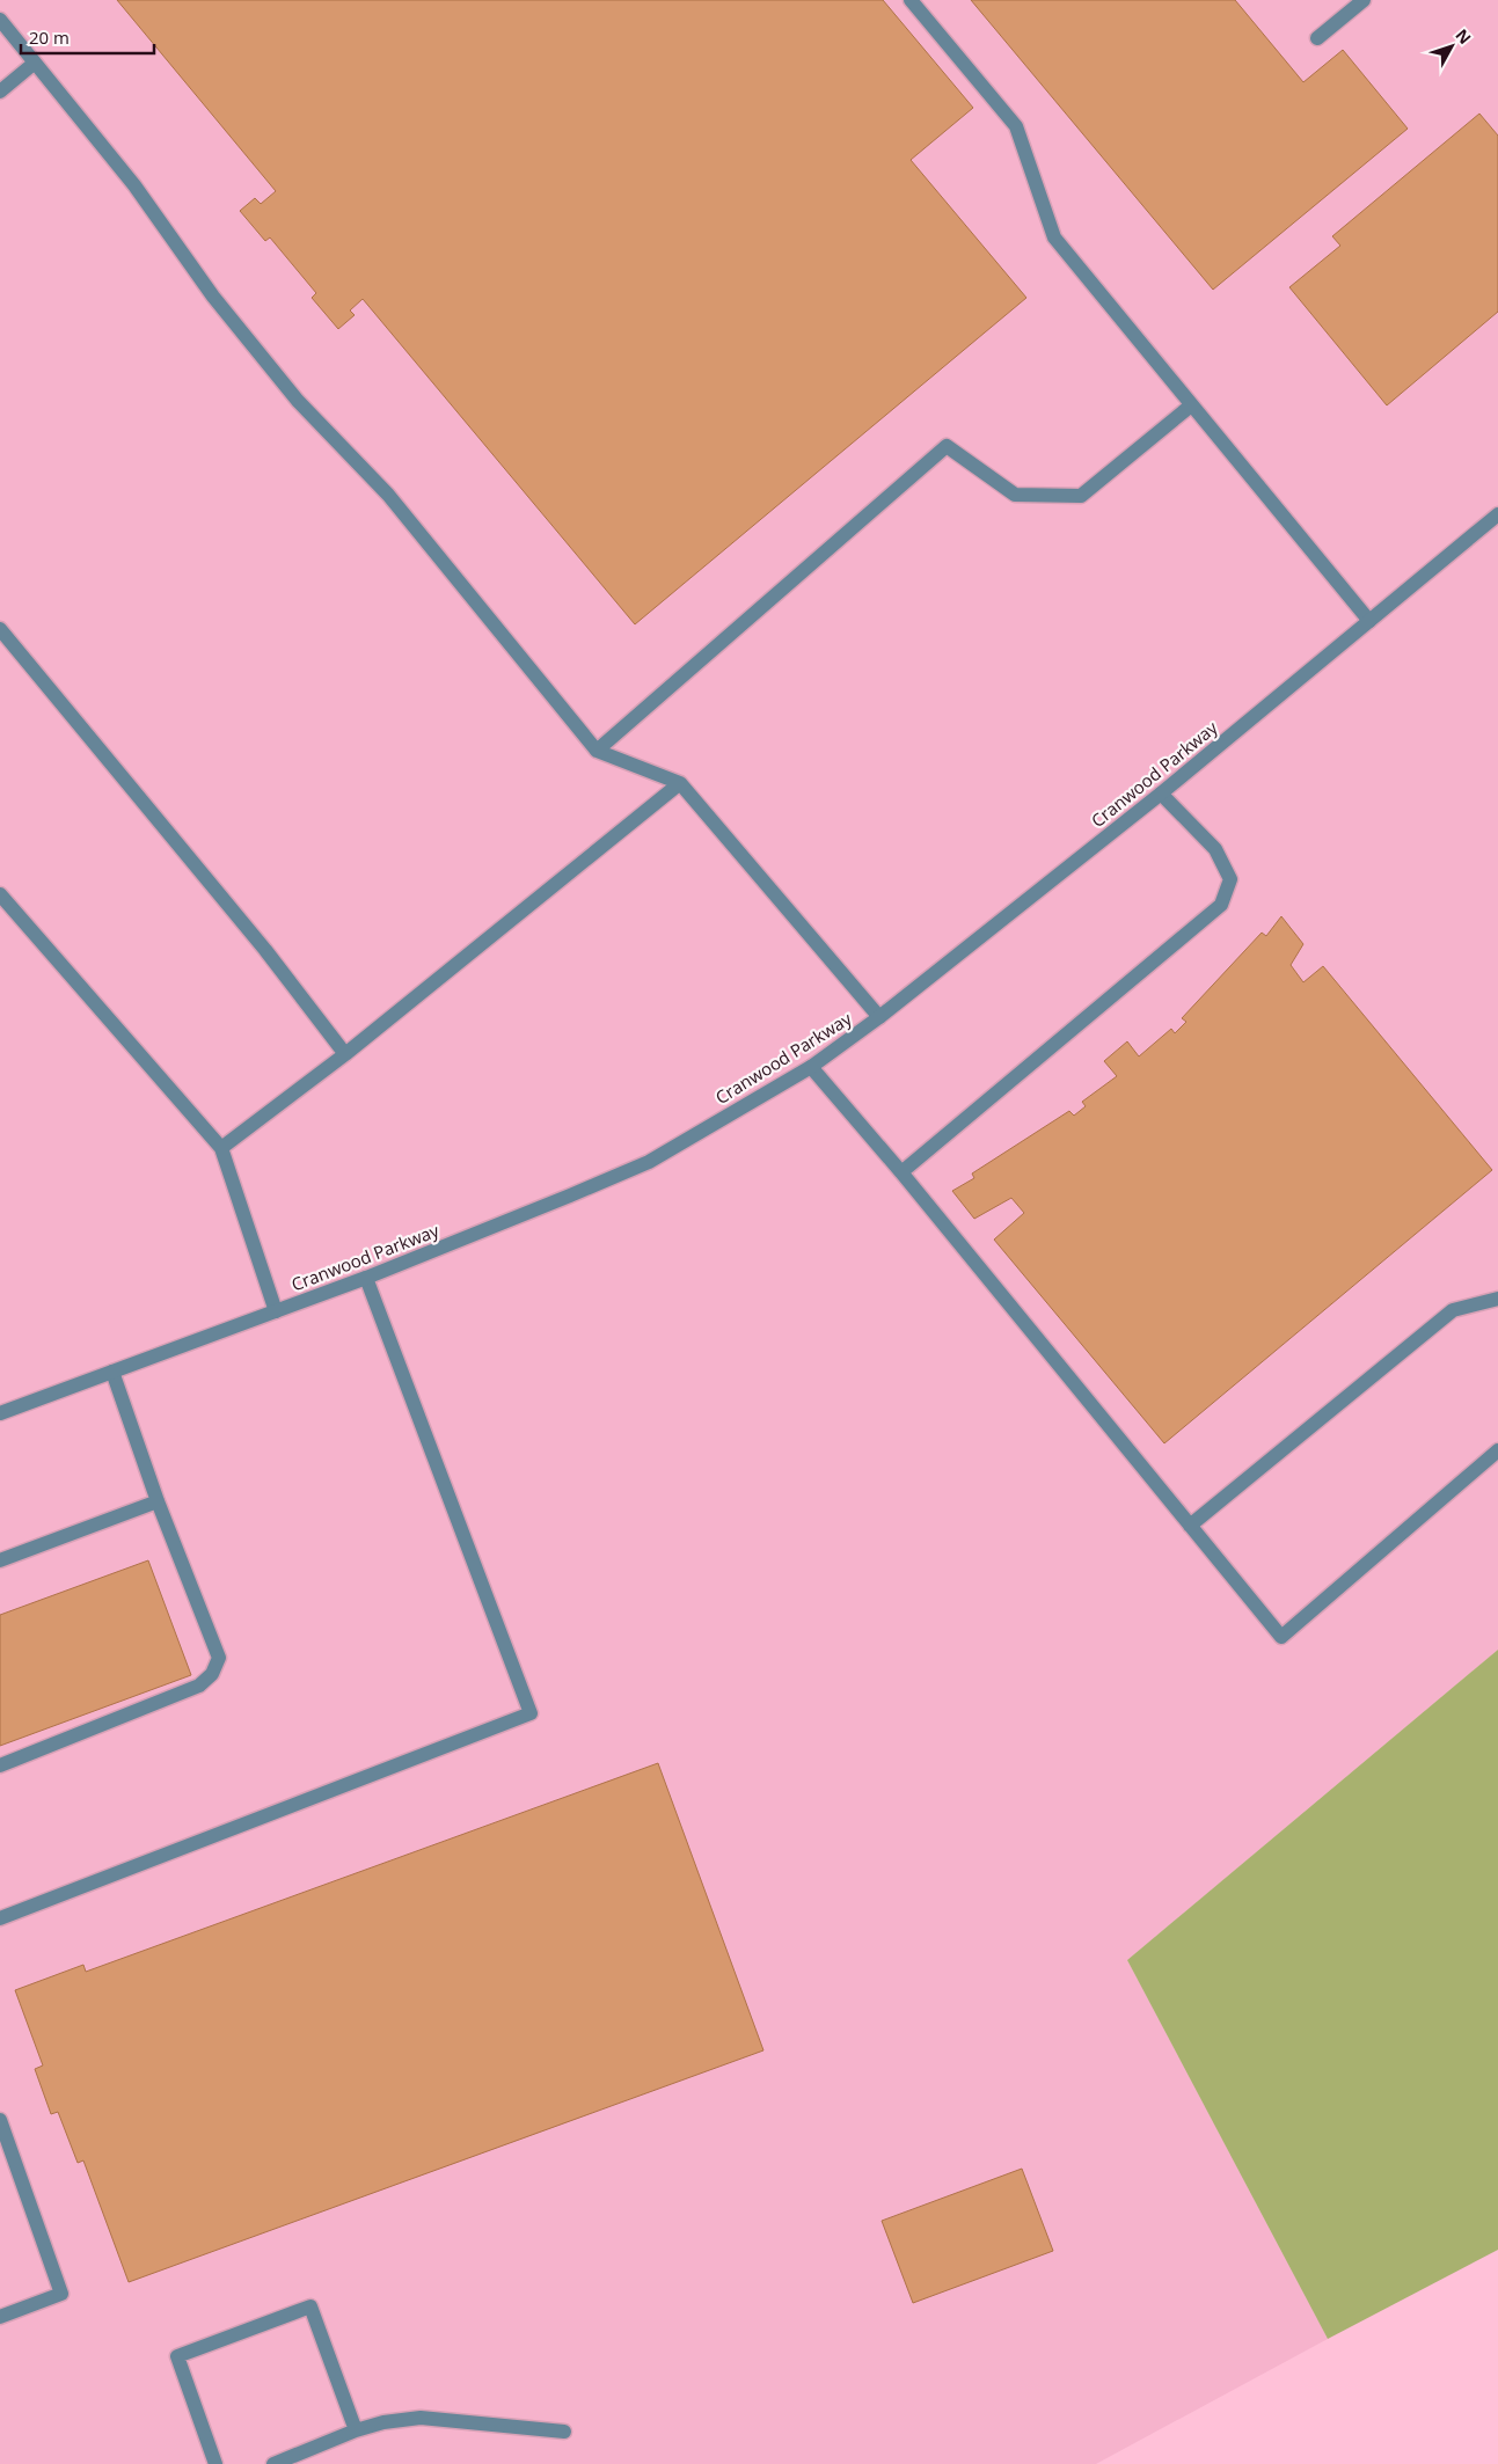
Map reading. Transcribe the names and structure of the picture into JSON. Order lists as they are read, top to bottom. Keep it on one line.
{"streets":{"street":["Cranwood Parkway"]},"scale_bar":"20 m","north":"top right"}
